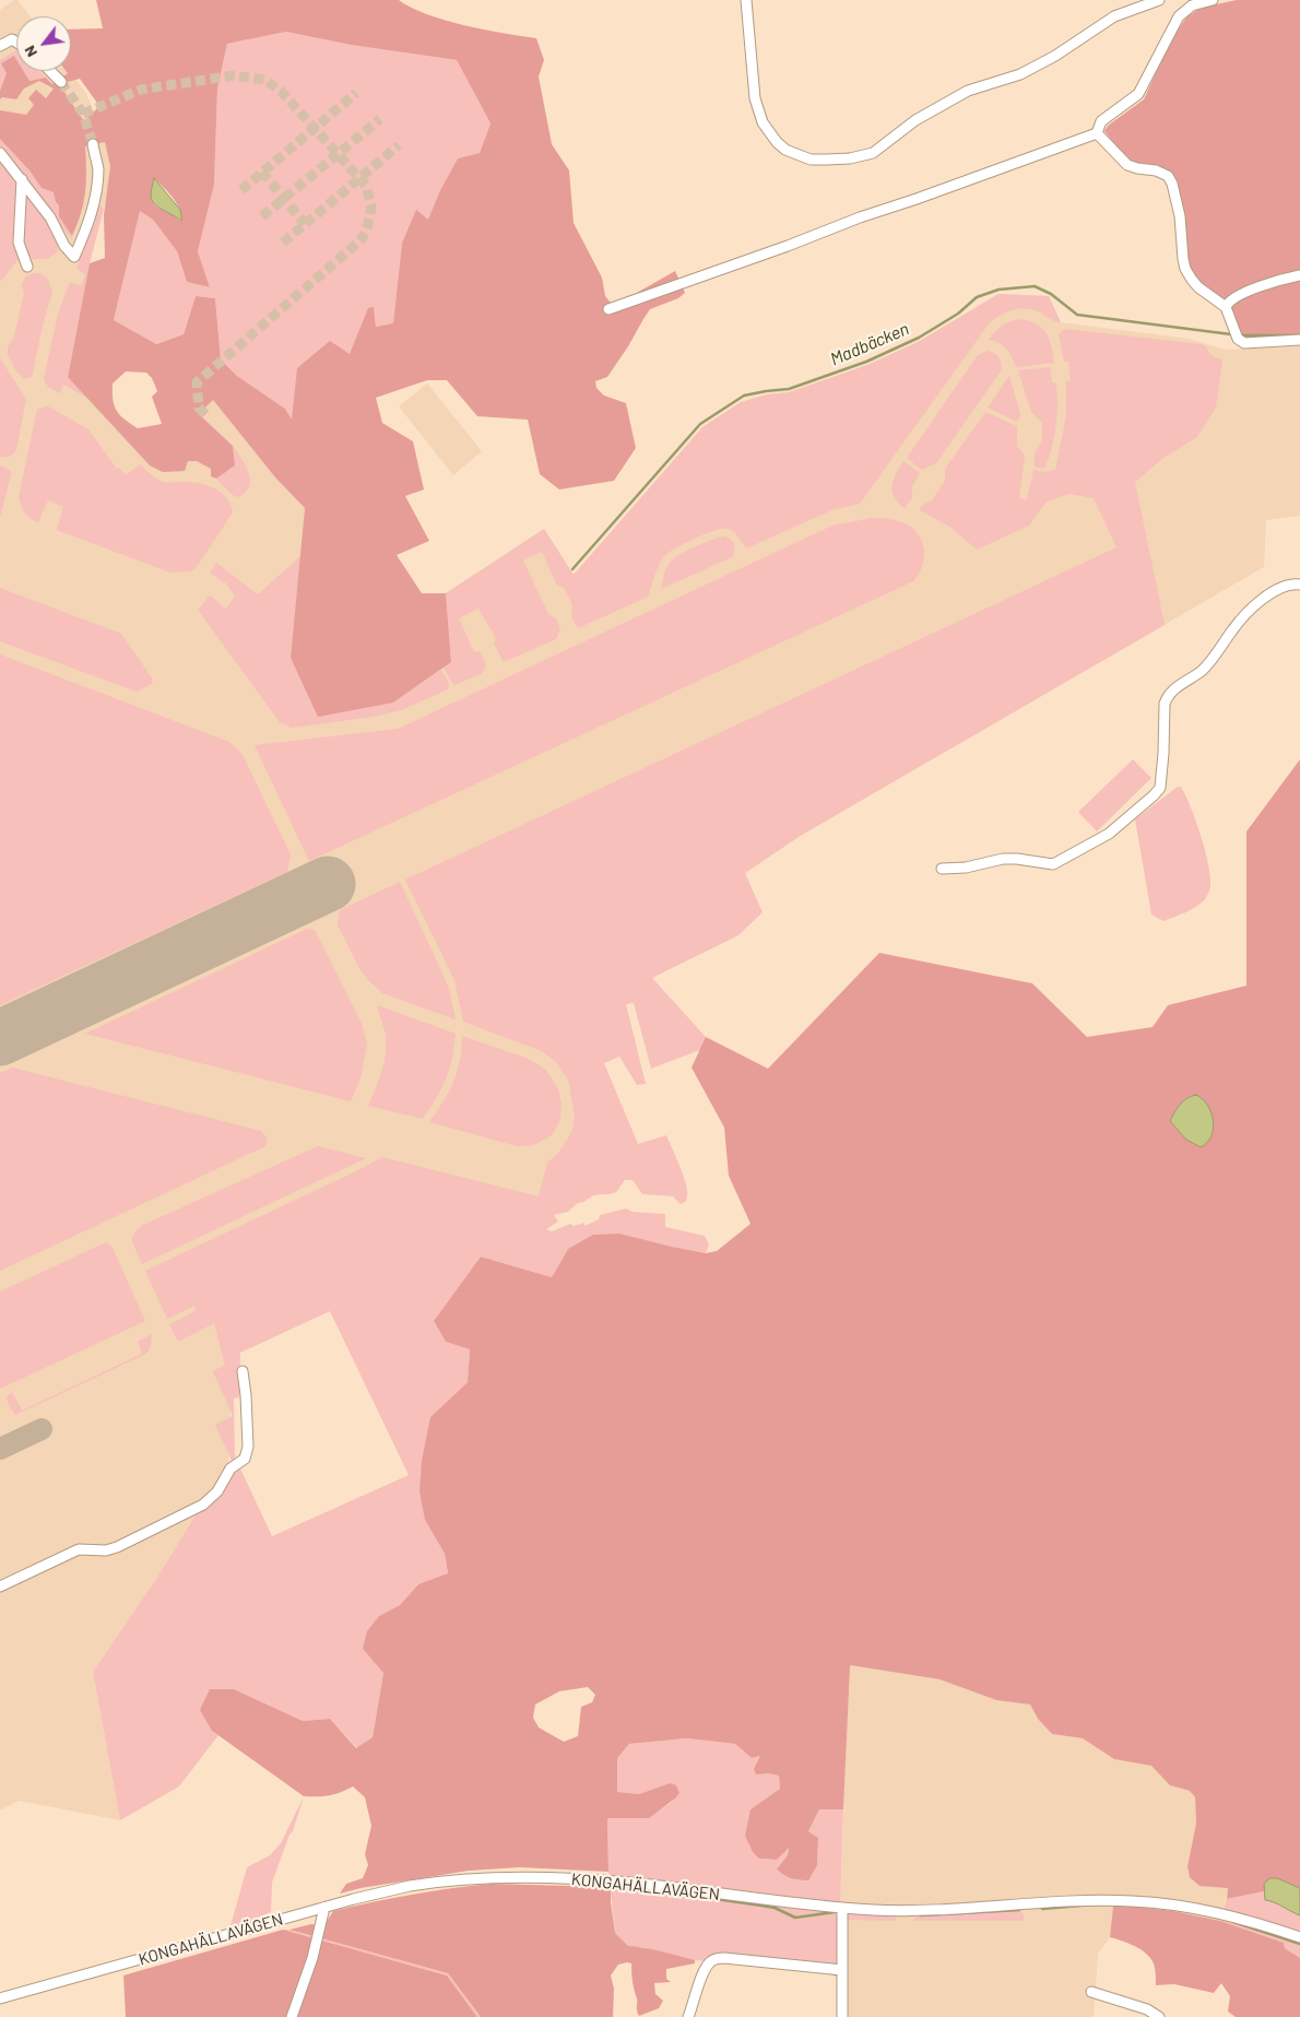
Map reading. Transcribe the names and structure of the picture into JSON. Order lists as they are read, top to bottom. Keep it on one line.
{"streets":{"street":["KONGAHÄLLAVÄGEN"]},"water":["Madbäcken"],"north":"bottom left"}
